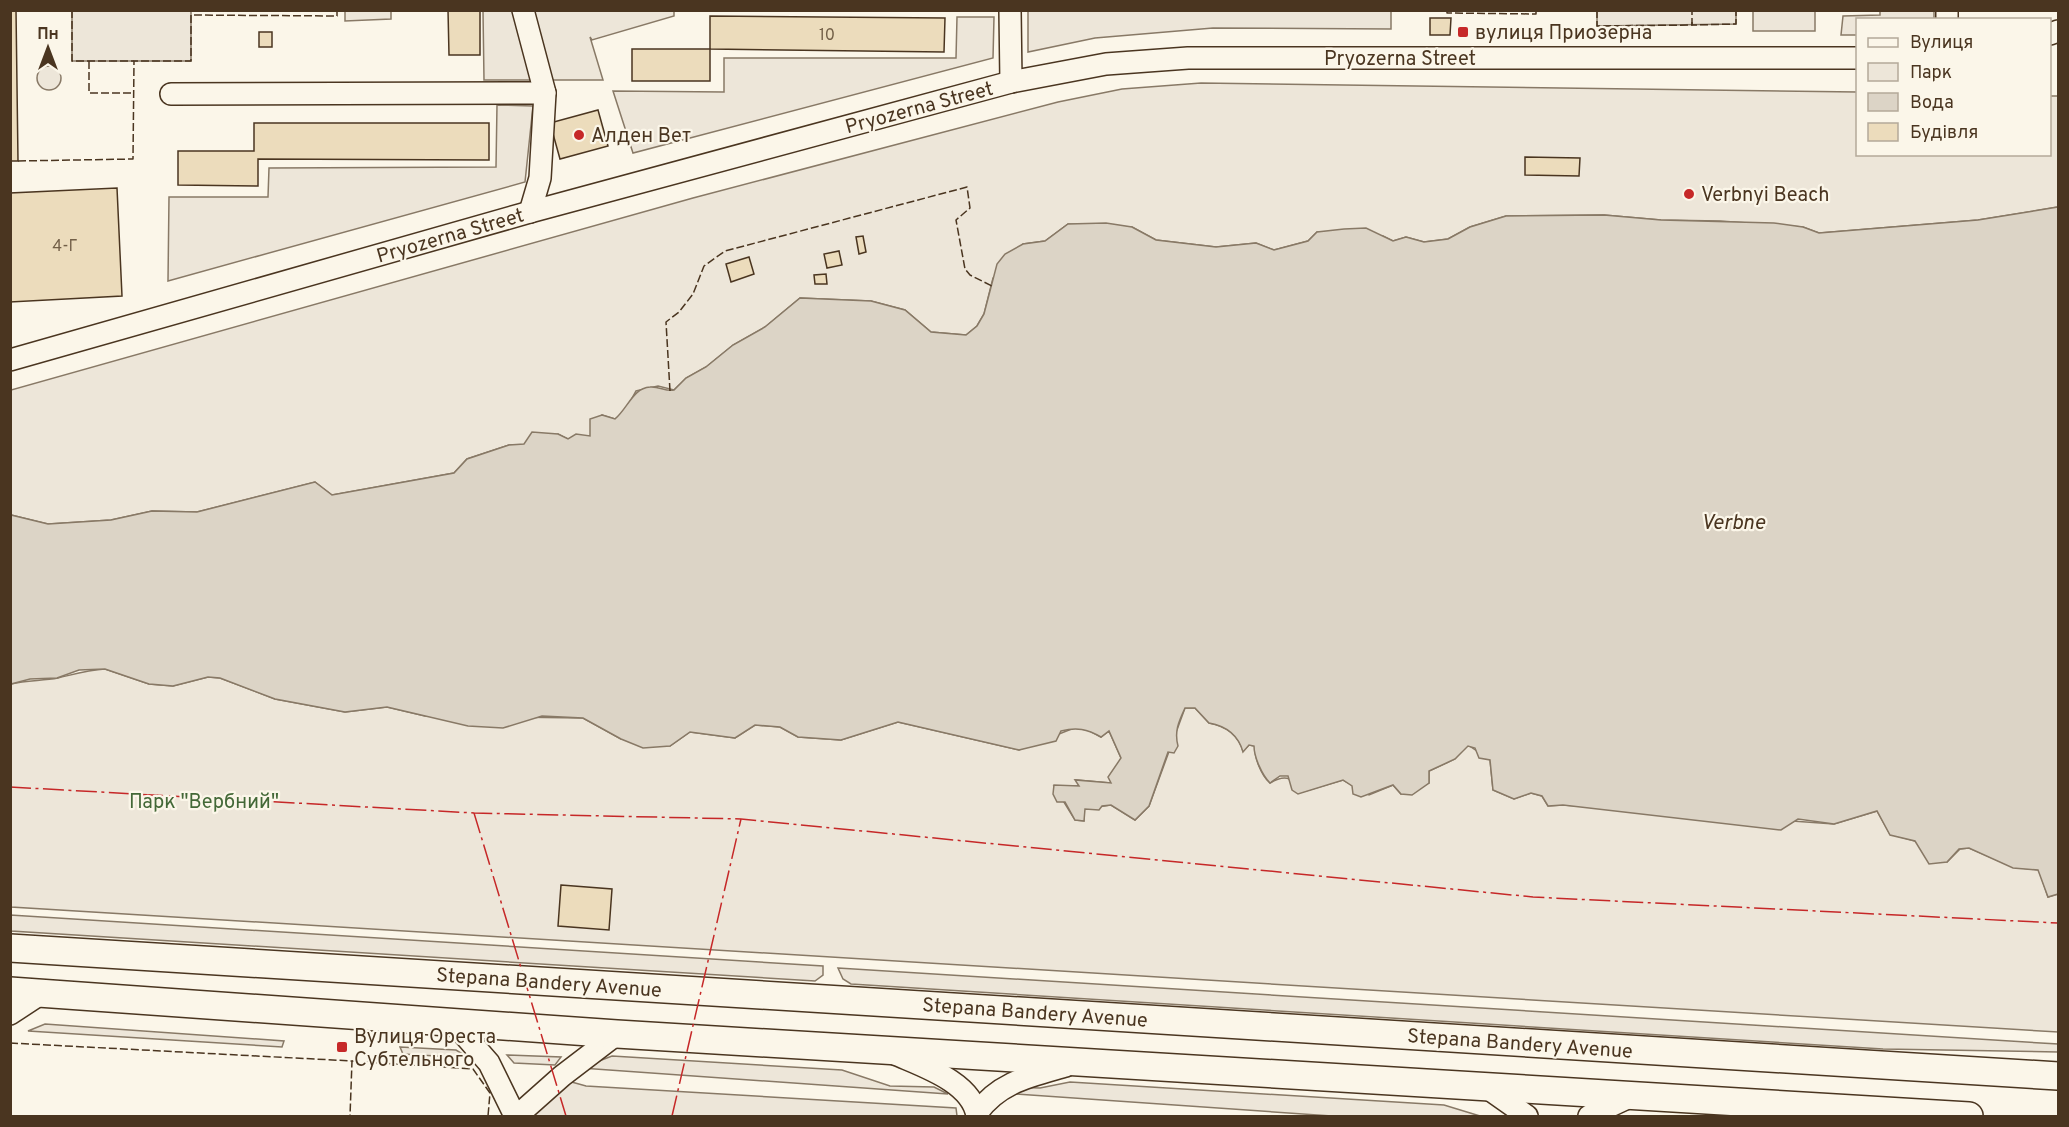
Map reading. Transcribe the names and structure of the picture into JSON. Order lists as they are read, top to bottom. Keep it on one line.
{"streets":{"main road":["Stepana Bandery Avenue"],"street":["Pryozerna Street"]},"water":["Verbne"],"parks":["Парк \"Вербний\""],"places":{"transit":["вулиця Приозерна","Вулиця Ореста Субтельного"],"other":["Алден Вет","Verbnyi Beach"]},"house_numbers":["10","4-Г"],"legend":["Вулиця","Парк","Вода","Будівля"],"north":"top"}
